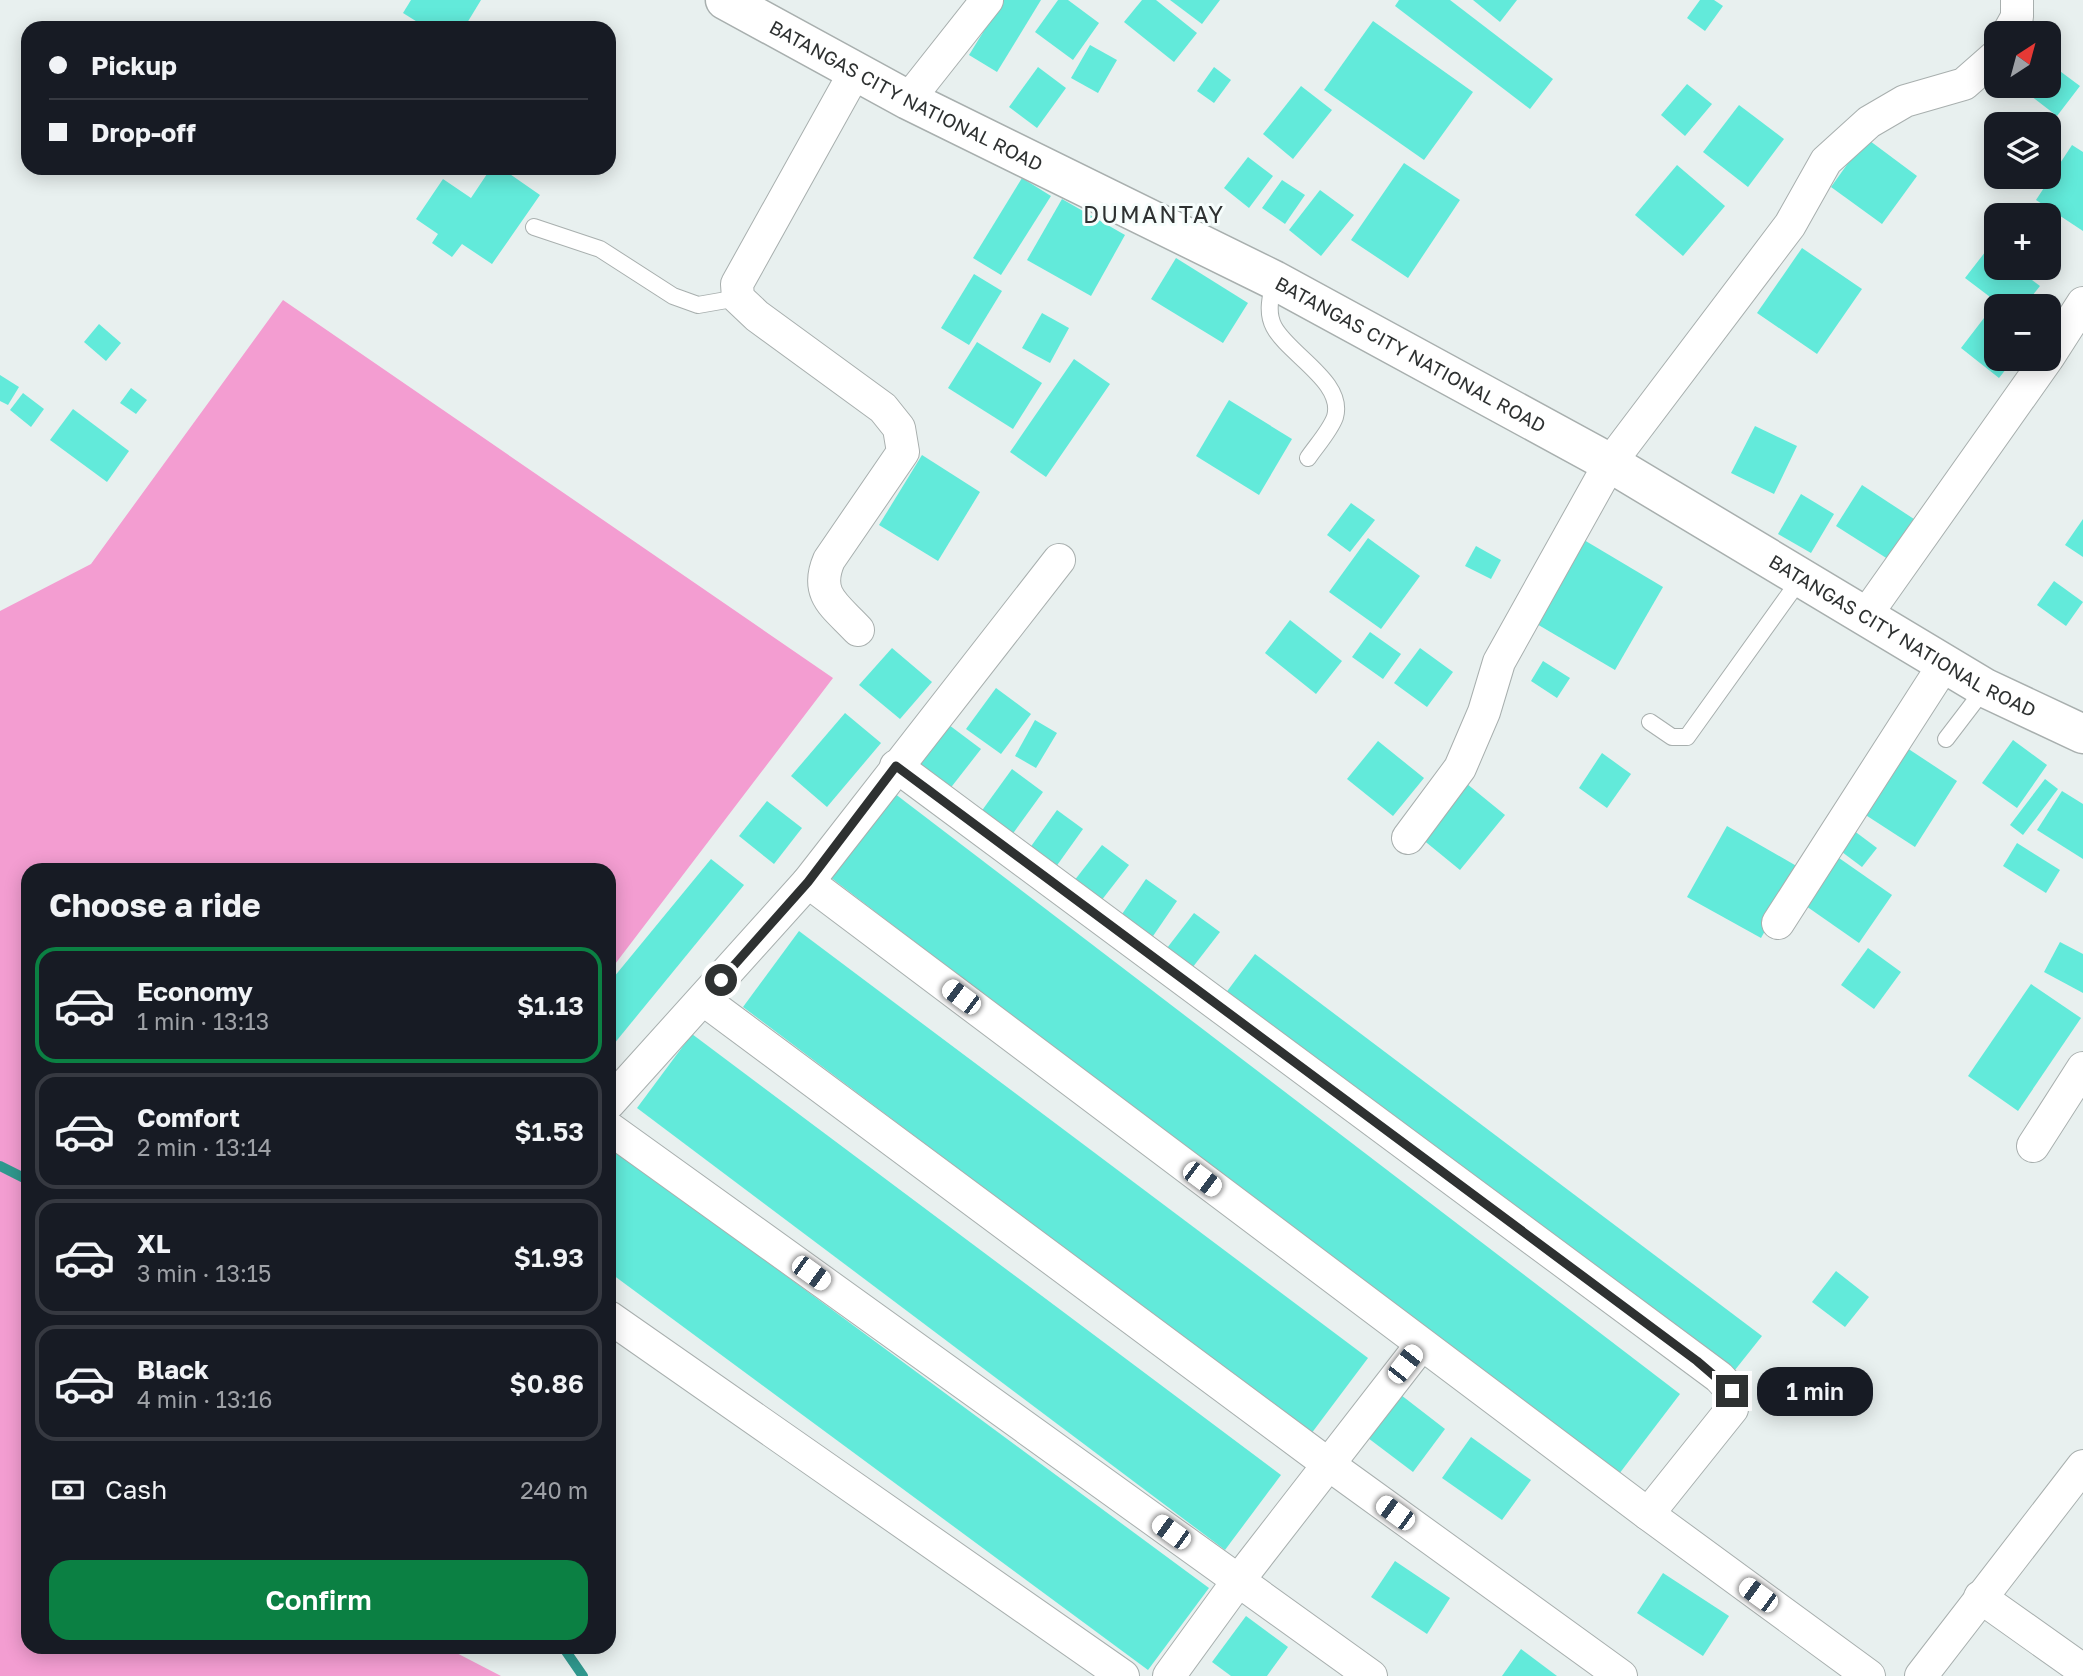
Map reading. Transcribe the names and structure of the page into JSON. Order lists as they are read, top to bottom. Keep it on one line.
{"streets":{"street":["BATANGAS CITY NATIONAL ROAD"]},"districts":["DUMANTAY"],"north":"top right","page":{"map_buttons":["+","−"],"banner":["Pickup","Drop-off"],"heading":"Choose a ride","list":[{"name":"Economy","note":"1 min · 13:13","value":"$1.13"},{"name":"Comfort","note":"2 min · 13:14","value":"$1.53"},{"name":"XL","note":"3 min · 13:15","value":"$1.93"},{"name":"Black","note":"4 min · 13:16","value":"$0.86"}],"bubble":"1 min","pay":["Cash","240 m"],"buttons":"Confirm"}}
